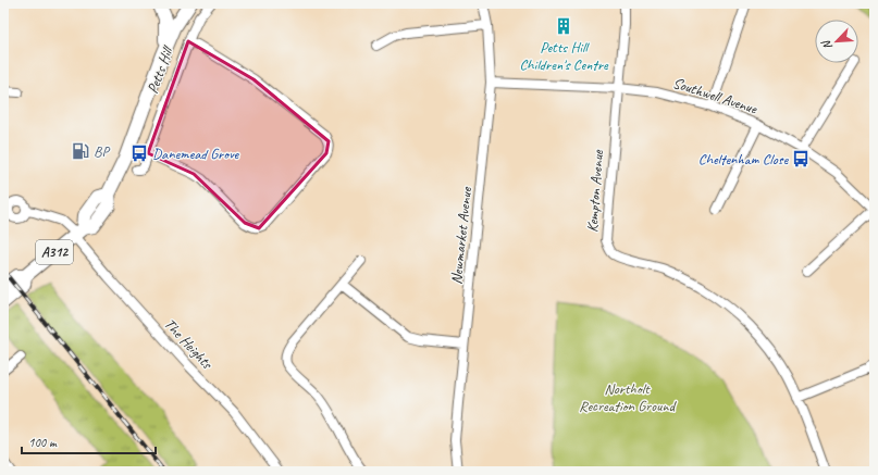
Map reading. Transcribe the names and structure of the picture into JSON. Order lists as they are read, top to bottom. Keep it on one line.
{"streets":{"main road":["Petts Hill","A312"],"street":["Southwell Avenue","Kempton Avenue","Newmarket Avenue","The Heights"]},"crossings":[["Petts Hill","A312"],["Petts Hill","The Heights"],["Southwell Avenue","Kempton Avenue"],["Southwell Avenue","Newmarket Avenue"]],"parks":["Northolt Recreation Ground"],"places":{"building":["Petts Hill Children's Centre"],"fuel station":["BP"],"bus stop":["Danemead Grove","Cheltenham Close"]},"scale_bar":"100 m","north":"bottom left"}
